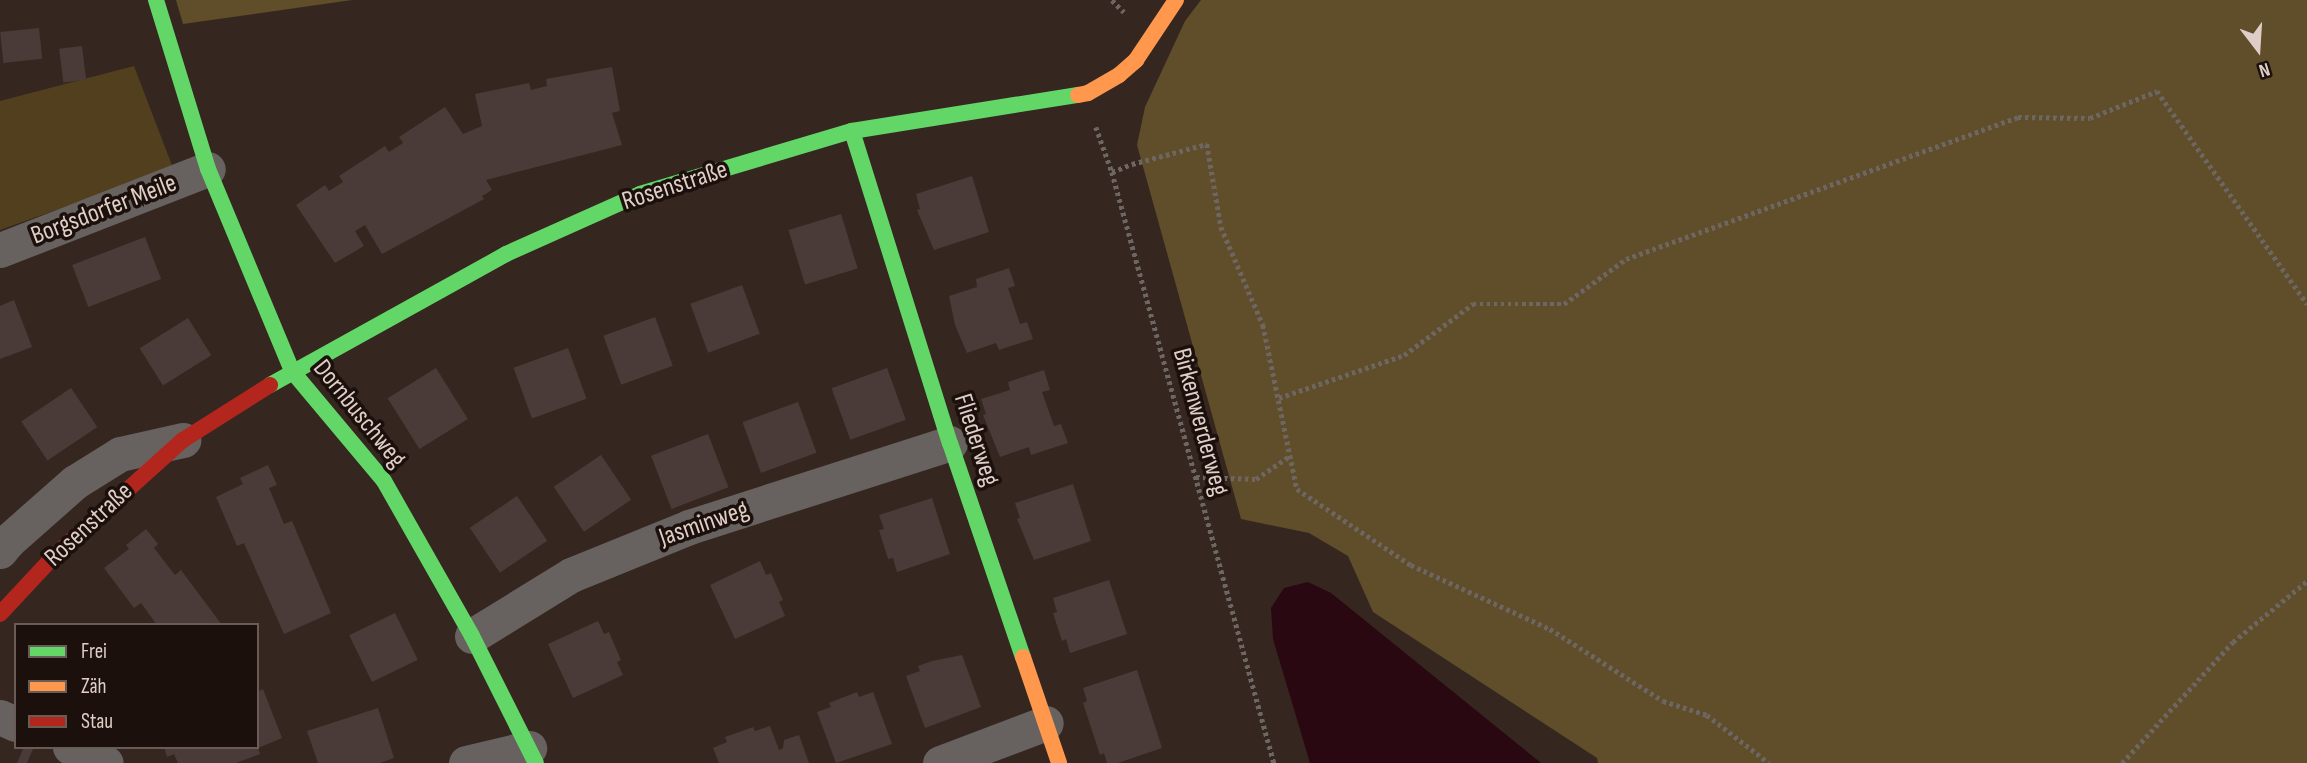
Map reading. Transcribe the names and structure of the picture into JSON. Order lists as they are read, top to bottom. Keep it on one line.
{"streets":{"street":["Rosenstraße","Borgsdorfer Meile","Dornbuschweg","Fliederweg","Jasminweg"],"path":["Birkenwerderweg"]},"crossings":[["Rosenstraße","Dornbuschweg"],["Rosenstraße","Birkenwerderweg"],["Rosenstraße","Fliederweg"],["Borgsdorfer Meile","Dornbuschweg"],["Dornbuschweg","Jasminweg"],["Fliederweg","Jasminweg"]],"legend":["Frei","Zäh","Stau"],"north":"bottom"}
